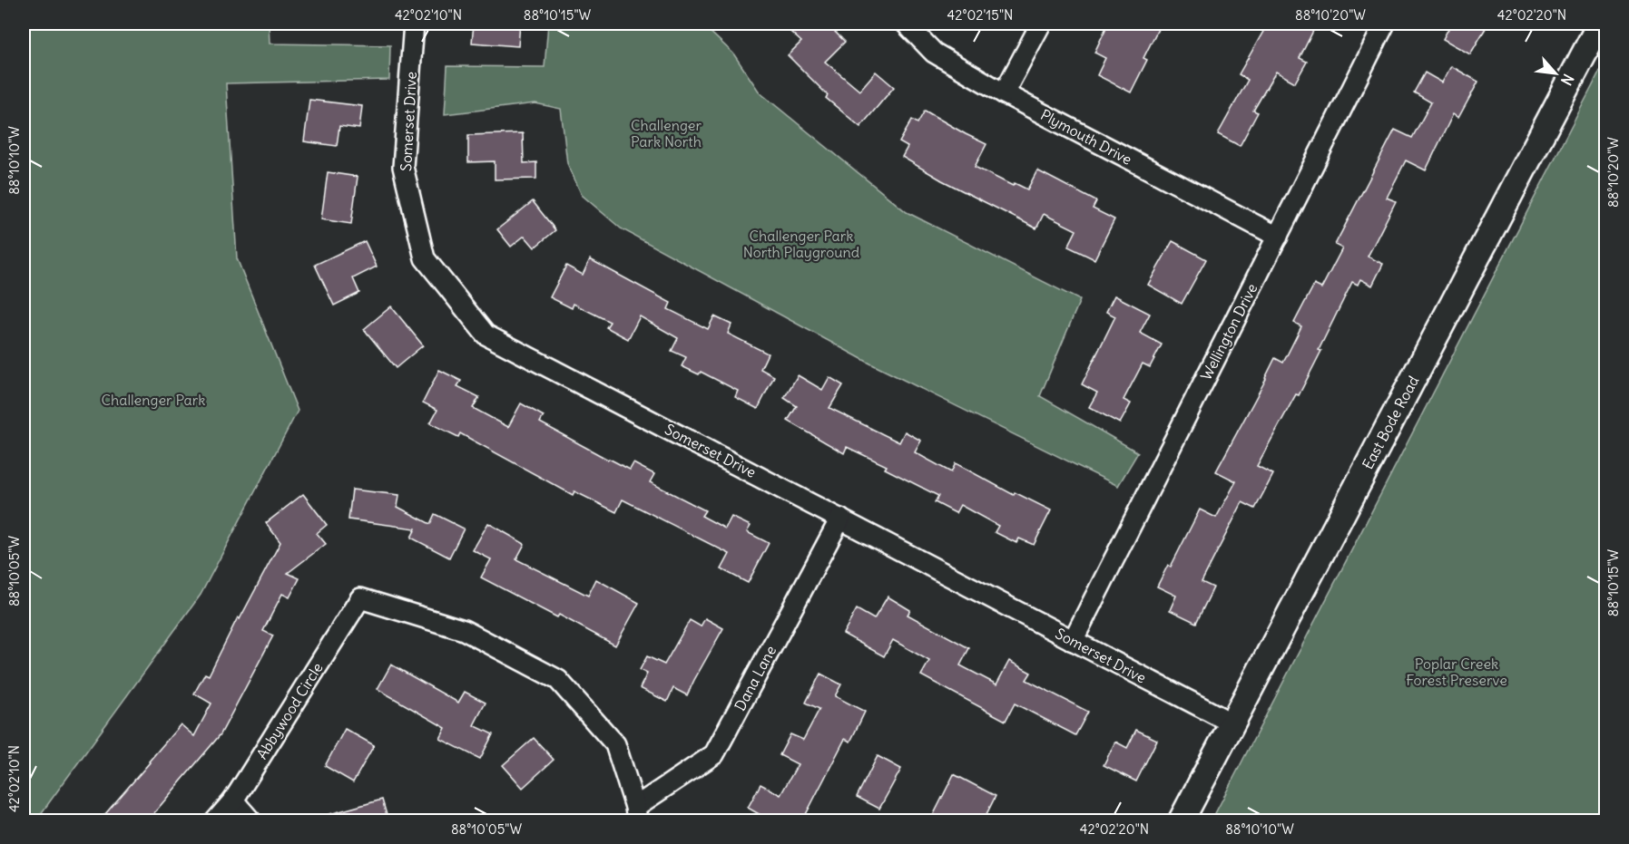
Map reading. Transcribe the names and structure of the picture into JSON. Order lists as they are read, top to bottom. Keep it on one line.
{"streets":{"street":["Somerset Drive","Plymouth Drive","Wellington Drive","East Bode Road","Dana Lane","Abbywood Circle"]},"crossings":[["Somerset Drive","Wellington Drive"],["Somerset Drive","East Bode Road"],["Somerset Drive","Dana Lane"],["Plymouth Drive","Wellington Drive"],["Dana Lane","Abbywood Circle"]],"parks":["Challenger Park North","Challenger Park North Playground","Challenger Park","Poplar Creek Forest Preserve"],"north":"bottom right","coordinates":["42°02'10\"N","88°10'15\"W","42°02'15\"N","88°10'20\"W","42°02'20\"N","88°10'10\"W","88°10'05\"W"]}
